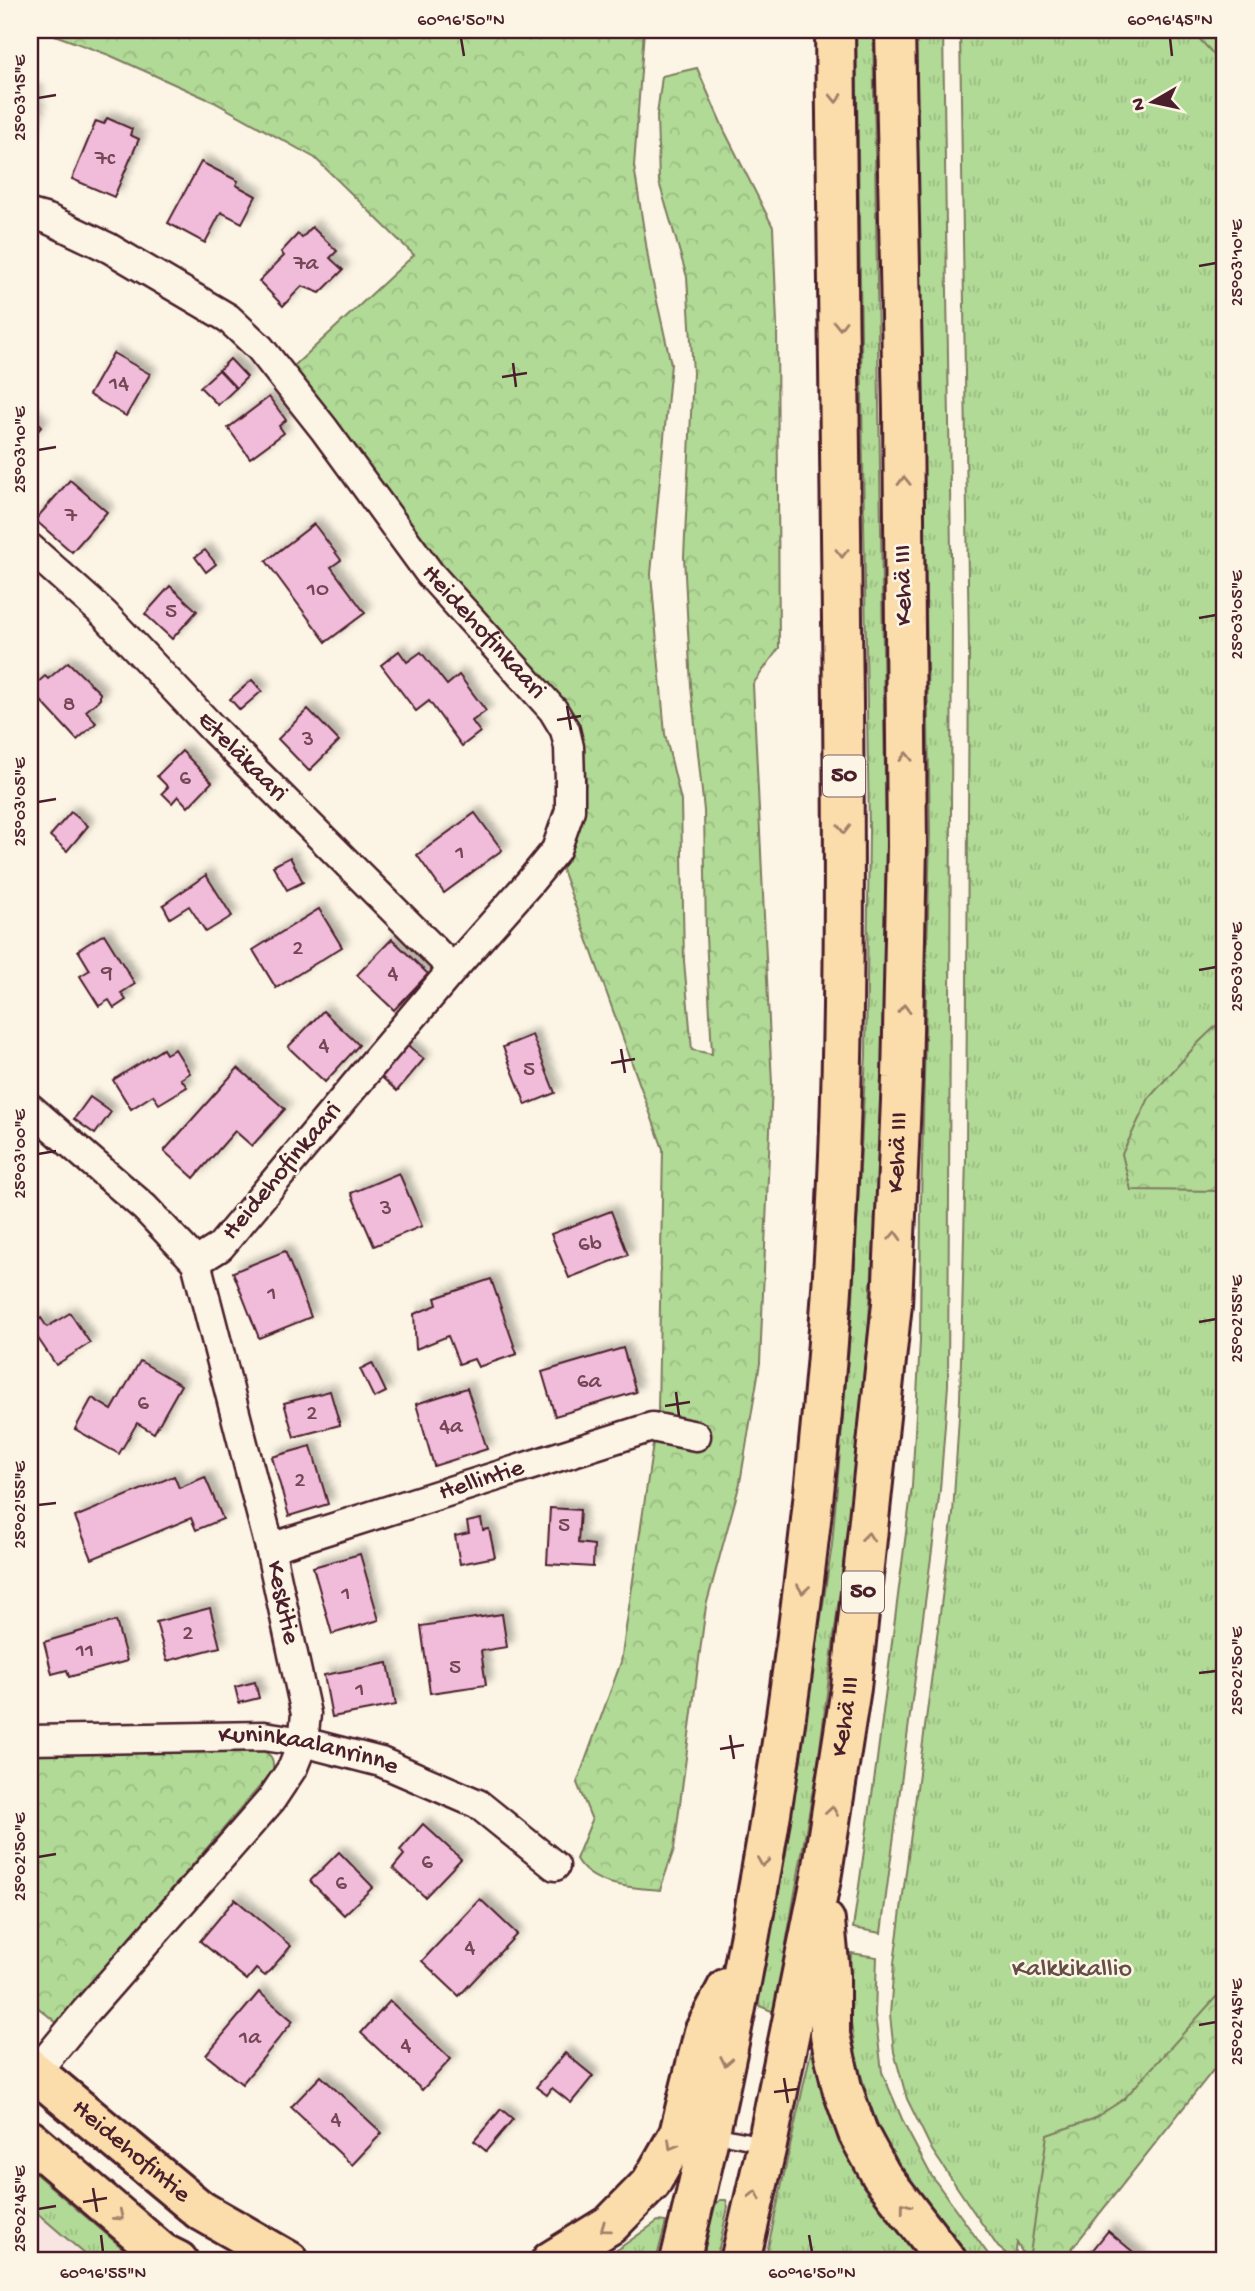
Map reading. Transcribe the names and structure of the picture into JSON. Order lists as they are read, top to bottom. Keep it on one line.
{"streets":{"main road":["Kehä III","50","Heidehofintie"],"street":["Heidehofinkaari","Eteläkaari","Hellintie","Keskitie","Kuninkaalanrinne"]},"crossings":[["Heidehofinkaari","Eteläkaari"],["Heidehofinkaari","Keskitie"],["Hellintie","Keskitie"],["Keskitie","Kuninkaalanrinne"],["Keskitie","Heidehofintie"]],"parks":["Kalkkikallio"],"house_numbers":["7c","7a","14","7","10","5","8","3","6","1","2","9","4","4","5","3","6b","1","6a","6","2","4a","2","5","1","2","11","5","1","6","6","4","1a","4","4"],"north":"left","coordinates":["60°16'50\"N","60°16'45\"N","25°03'15\"E","25°03'10\"E","25°03'05\"E","25°03'00\"E","25°02'55\"E","25°02'50\"E","25°02'45\"E","60°16'55\"N"]}
